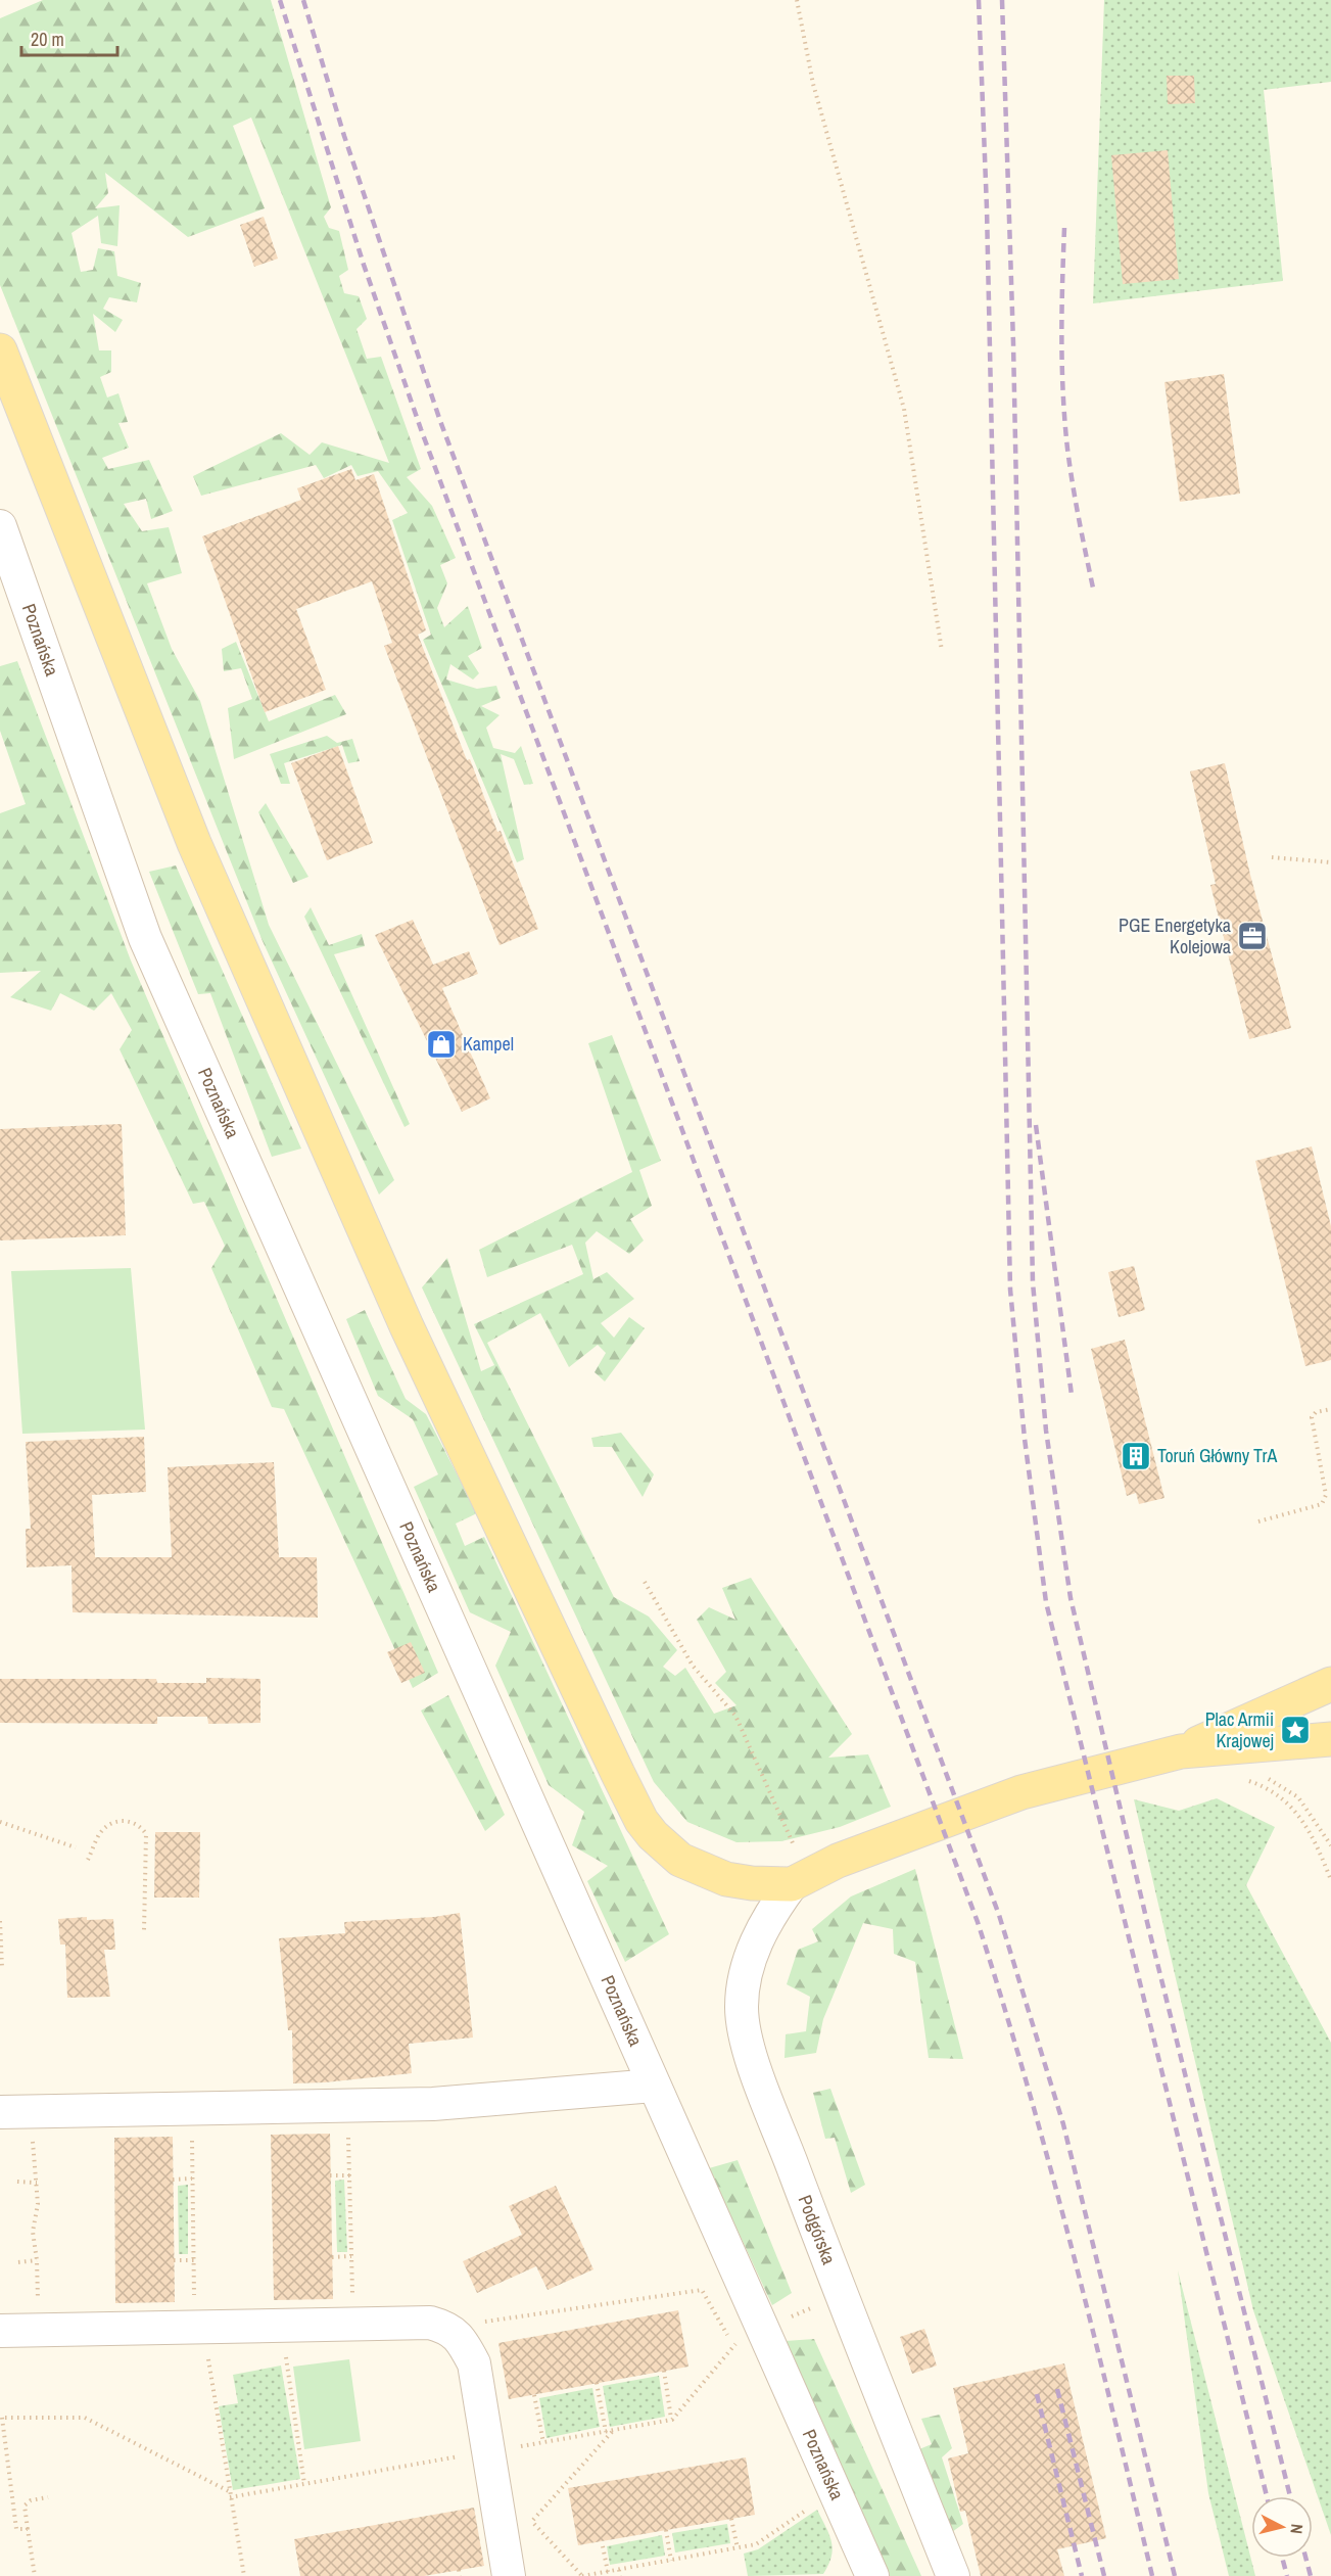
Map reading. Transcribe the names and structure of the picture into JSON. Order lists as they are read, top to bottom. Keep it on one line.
{"streets":{"street":["Poznańska","Podgórska"]},"places":{"office":["PGE Energetyka Kolejowa"],"shop":["Kampel"],"building":["Toruń Główny TrA"],"place":["Plac Armii Krajowej"]},"scale_bar":"20 m","north":"right"}
